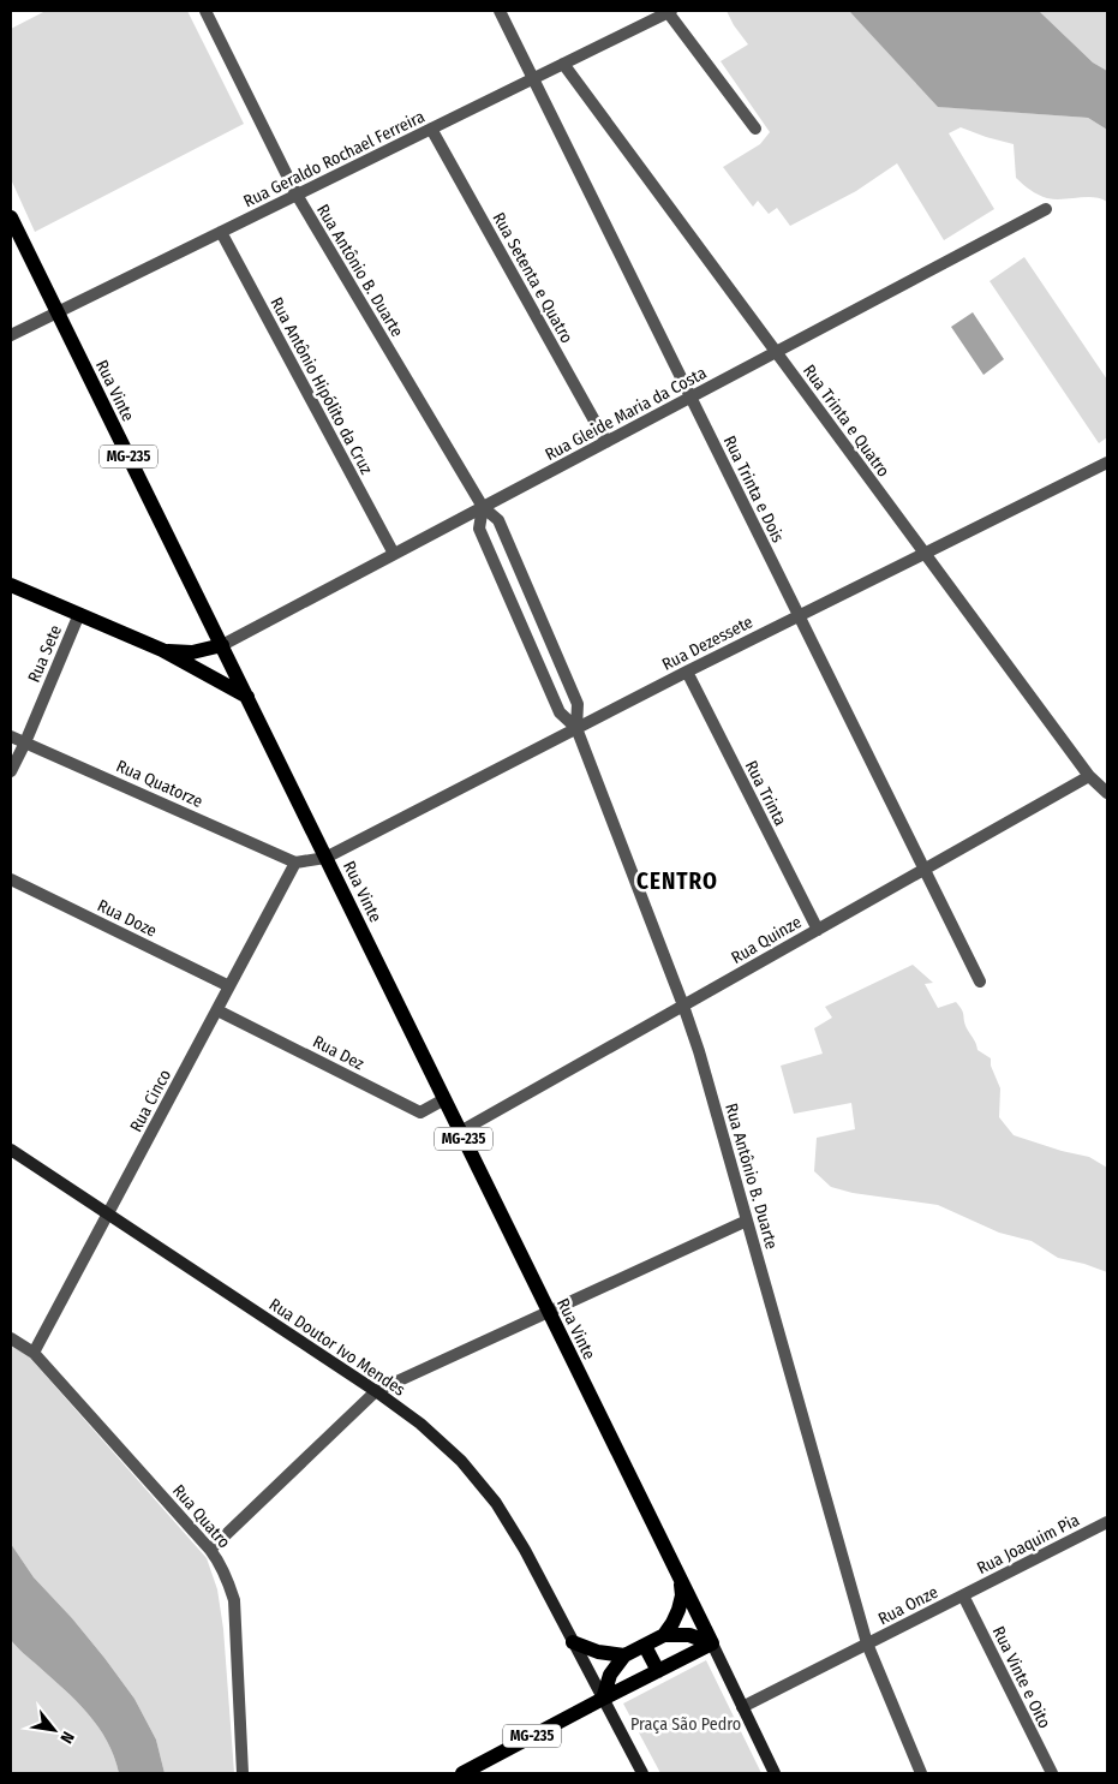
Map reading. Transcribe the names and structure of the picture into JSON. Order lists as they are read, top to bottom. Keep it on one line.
{"streets":{"main road":["Rua Vinte","MG-235"],"street":["Rua Geraldo Rochael Ferreira","Rua Antônio B. Duarte","Rua Setenta e Quatro","Rua Antônio Hipólito da Cruz","Rua Gleide Maria da Costa","Rua Trinta e Quatro","Rua Trinta e Dois","Rua Dezessete","Rua Sete","Rua Quatorze","Rua Trinta","Rua Doze","Rua Quinze","Rua Dez","Rua Cinco","Rua Doutor Ivo Mendes","Rua Quatro","Rua Joaquim Pia","Rua Onze","Rua Vinte e Oito"]},"crossings":[["Rua Geraldo Rochael Ferreira","Rua Antônio B. Duarte"],["Rua Geraldo Rochael Ferreira","Rua Setenta e Quatro"],["Rua Geraldo Rochael Ferreira","Rua Antônio Hipólito da Cruz"],["Rua Geraldo Rochael Ferreira","Rua Vinte"],["Rua Geraldo Rochael Ferreira","Rua Trinta e Quatro"],["Rua Geraldo Rochael Ferreira","Rua Trinta e Dois"],["Rua Antônio B. Duarte","Rua Gleide Maria da Costa"],["Rua Antônio B. Duarte","Rua Dezessete"],["Rua Antônio B. Duarte","Rua Quinze"],["Rua Antônio B. Duarte","Rua Onze"],["Rua Setenta e Quatro","Rua Gleide Maria da Costa"],["Rua Antônio Hipólito da Cruz","Rua Gleide Maria da Costa"],["Rua Vinte","Rua Gleide Maria da Costa"],["Rua Vinte","MG-235"],["Rua Vinte","Rua Dezessete"],["Rua Vinte","Rua Quinze"],["Rua Vinte","Rua Dez"],["Rua Gleide Maria da Costa","Rua Trinta e Quatro"],["Rua Gleide Maria da Costa","Rua Trinta e Dois"],["Rua Trinta e Quatro","Rua Dezessete"],["Rua Trinta e Quatro","Rua Quinze"],["MG-235","Rua Doutor Ivo Mendes"],["Rua Trinta e Dois","Rua Dezessete"],["Rua Trinta e Dois","Rua Quinze"],["Rua Dezessete","Rua Quatorze"],["Rua Dezessete","Rua Trinta"],["Rua Dezessete","Rua Cinco"],["Rua Sete","Rua Quatorze"],["Rua Quatorze","Rua Cinco"],["Rua Trinta","Rua Quinze"],["Rua Doze","Rua Cinco"],["Rua Dez","Rua Cinco"],["Rua Cinco","Rua Doutor Ivo Mendes"],["Rua Cinco","Rua Quatro"],["Rua Joaquim Pia","Rua Onze"],["Rua Joaquim Pia","Rua Vinte e Oito"],["Rua Onze","Rua Vinte e Oito"]],"districts":["CENTRO"],"parks":["Praça São Pedro"],"north":"bottom right"}
